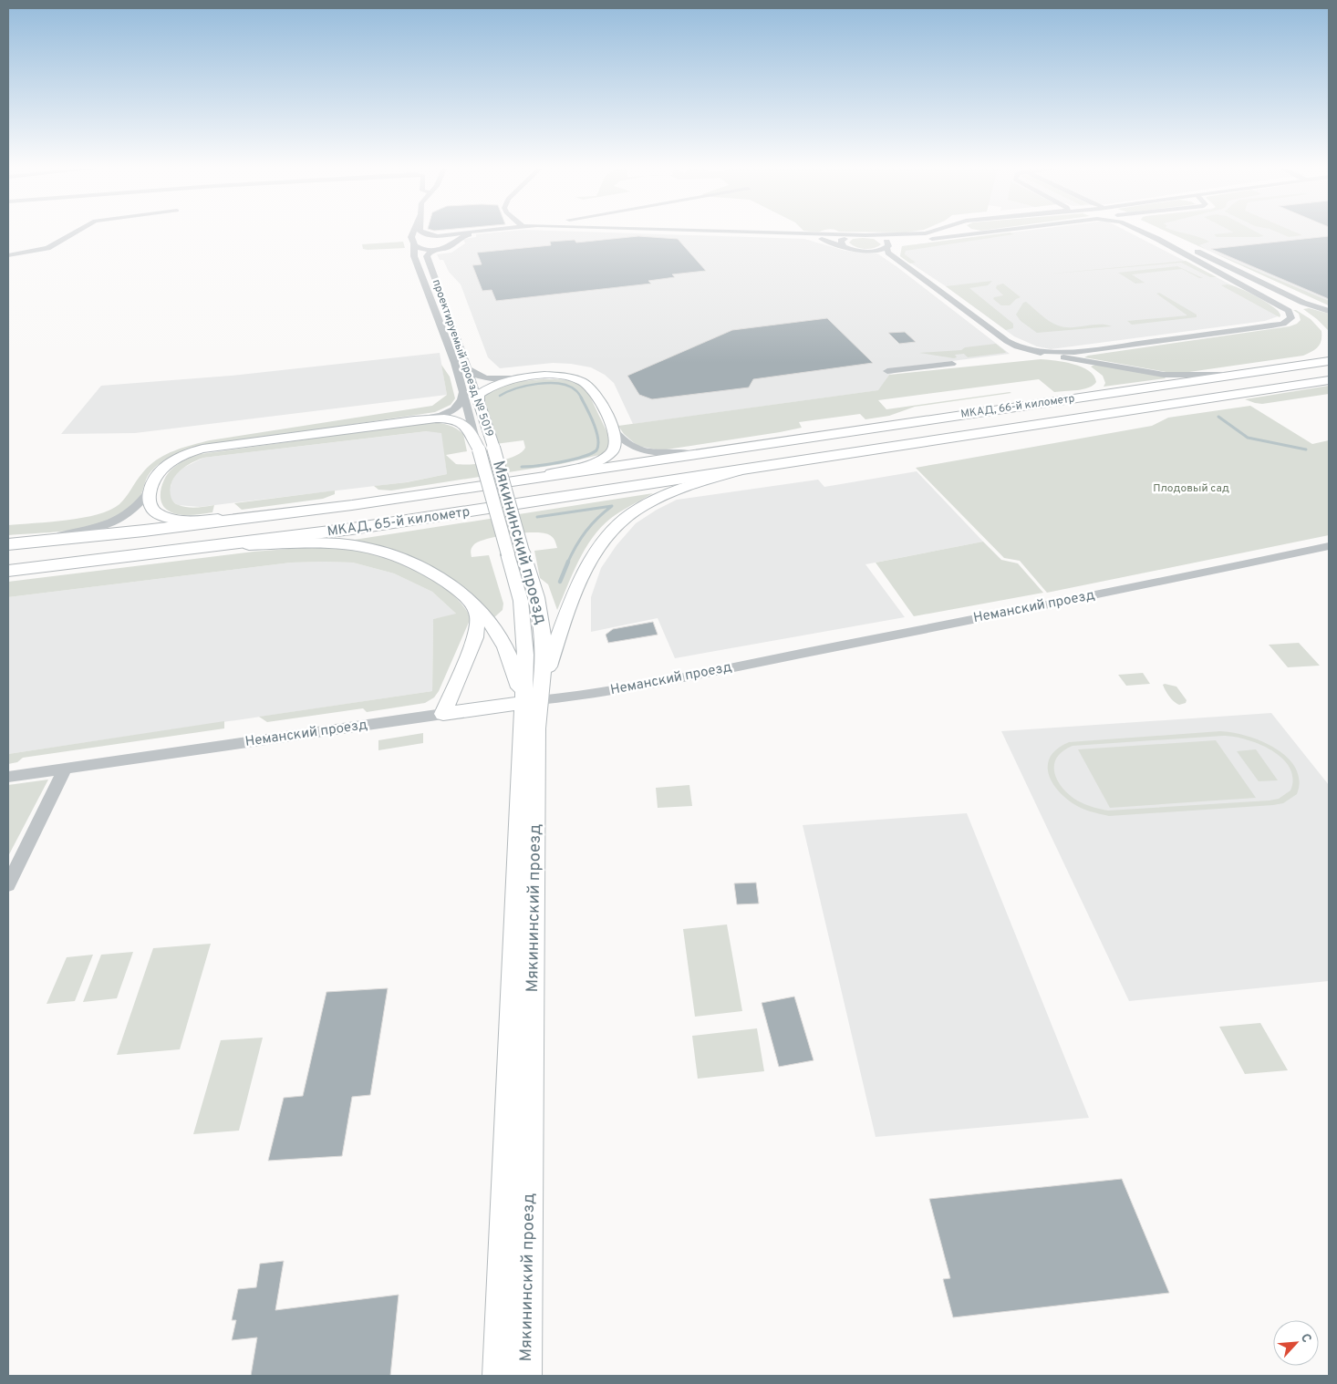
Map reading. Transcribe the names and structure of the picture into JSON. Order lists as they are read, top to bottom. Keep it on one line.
{"streets":{"highway":["МКАД, 66-й километр","МКАД, 65-й километр"],"main road":["проектируемый проезд № 5019","Мякининский проезд","Неманский проезд"]},"crossings":[["проектируемый проезд № 5019","Мякининский проезд"],["МКАД, 66-й километр","МКАД, 65-й километр"],["Мякининский проезд","Неманский проезд"]],"parks":["Плодовый сад"],"north":"top right"}
